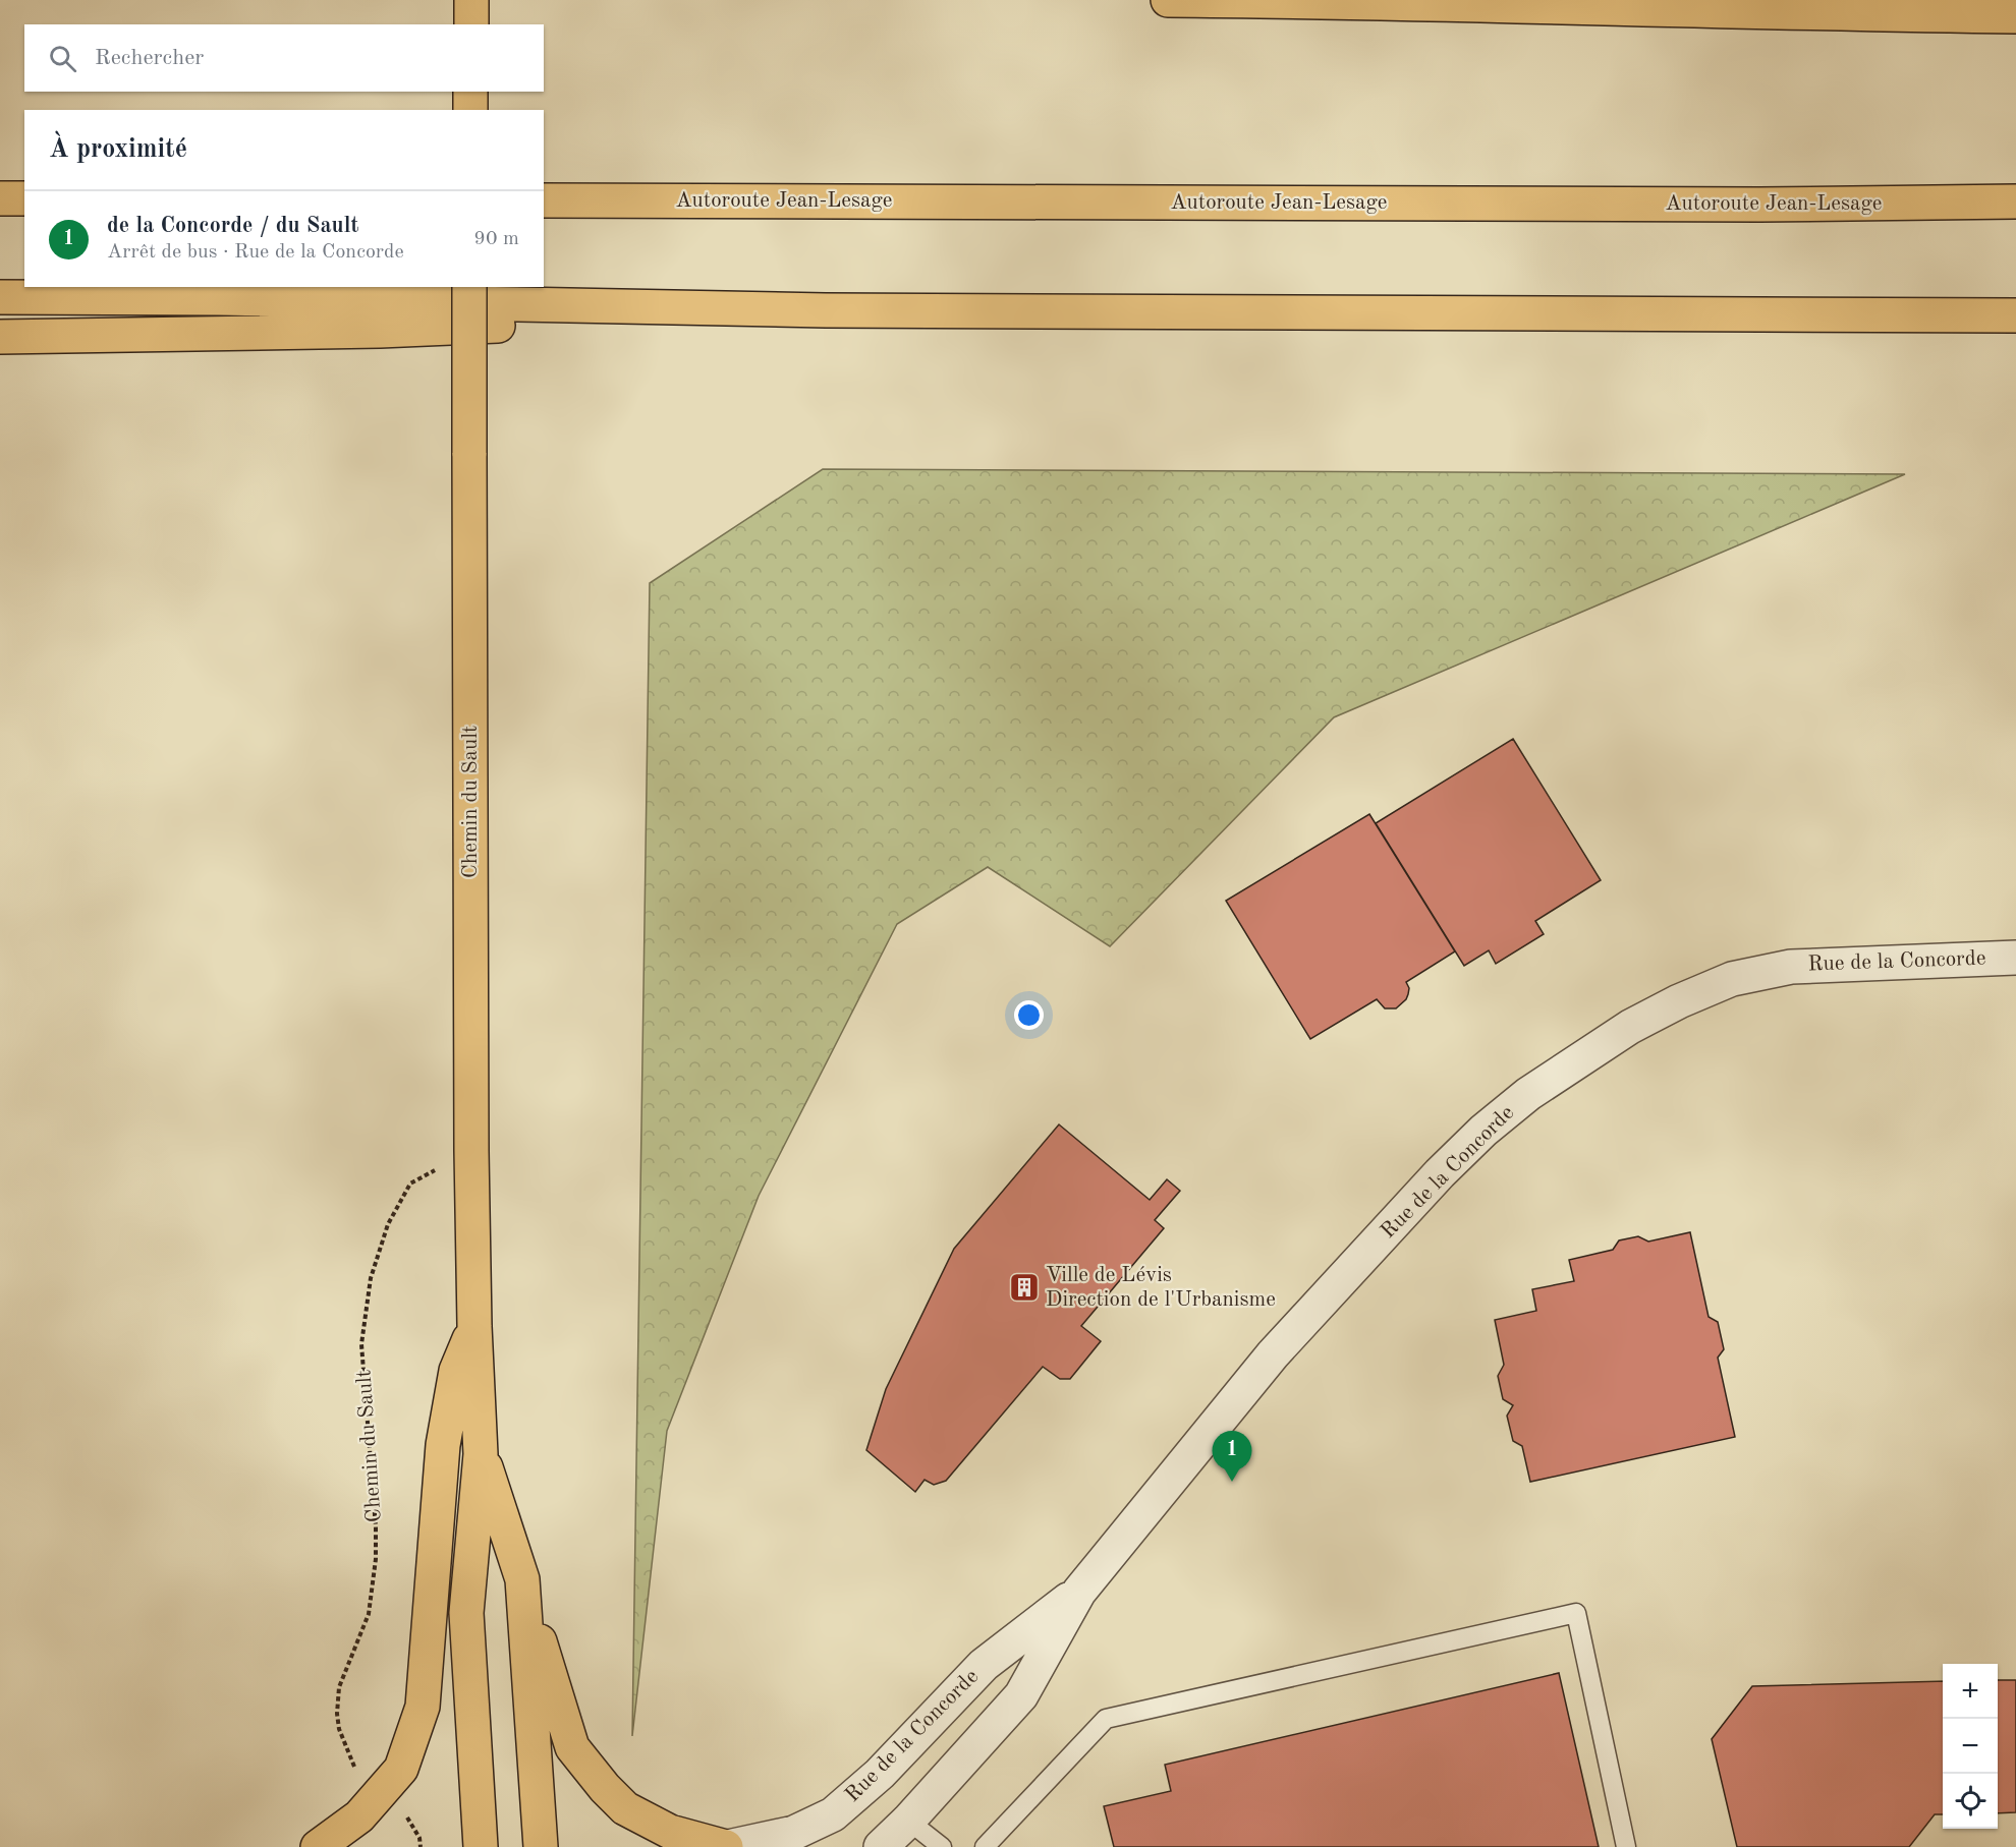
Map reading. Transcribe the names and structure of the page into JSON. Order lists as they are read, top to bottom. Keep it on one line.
{"streets":{"main road":["Autoroute Jean-Lesage","Chemin du Sault"],"street":["Rue de la Concorde"]},"places":{"building":["Ville de Lévis Direction de l'Urbanisme"]},"page":{"search":"Rechercher","heading":"À proximité","list":[{"mark":"1","name":"de la Concorde / du Sault","note":"Arrêt de bus · Rue de la Concorde","value":"90 m"}],"pins":"1","map_buttons":["+","−"]}}
